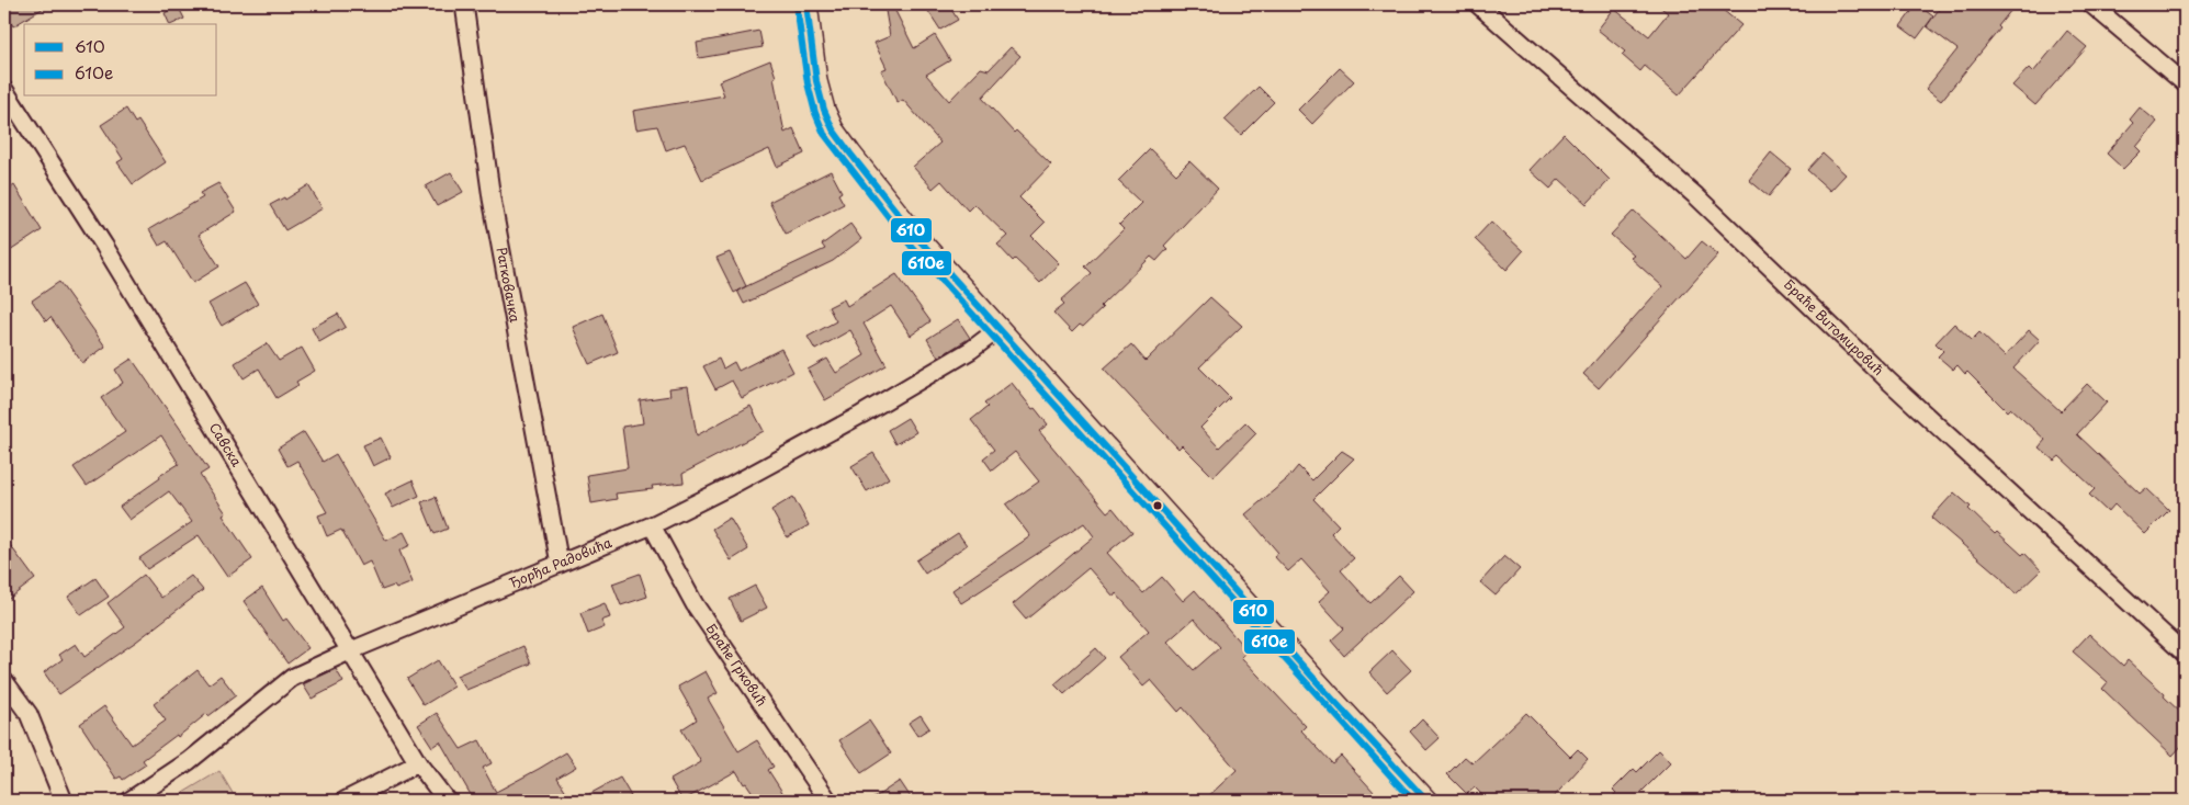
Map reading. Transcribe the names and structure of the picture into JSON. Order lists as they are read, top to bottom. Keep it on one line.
{"streets":{"street":["Ратковачка","Браће Витомировић","Савска","Ђорђа Радовића","Браће Грковић"]},"crossings":[["Ратковачка","Ђорђа Радовића"],["Савска","Ђорђа Радовића"],["Ђорђа Радовића","Браће Грковић"]],"lines":["transit line 610","transit line 610e"],"legend":["610","610e"]}
